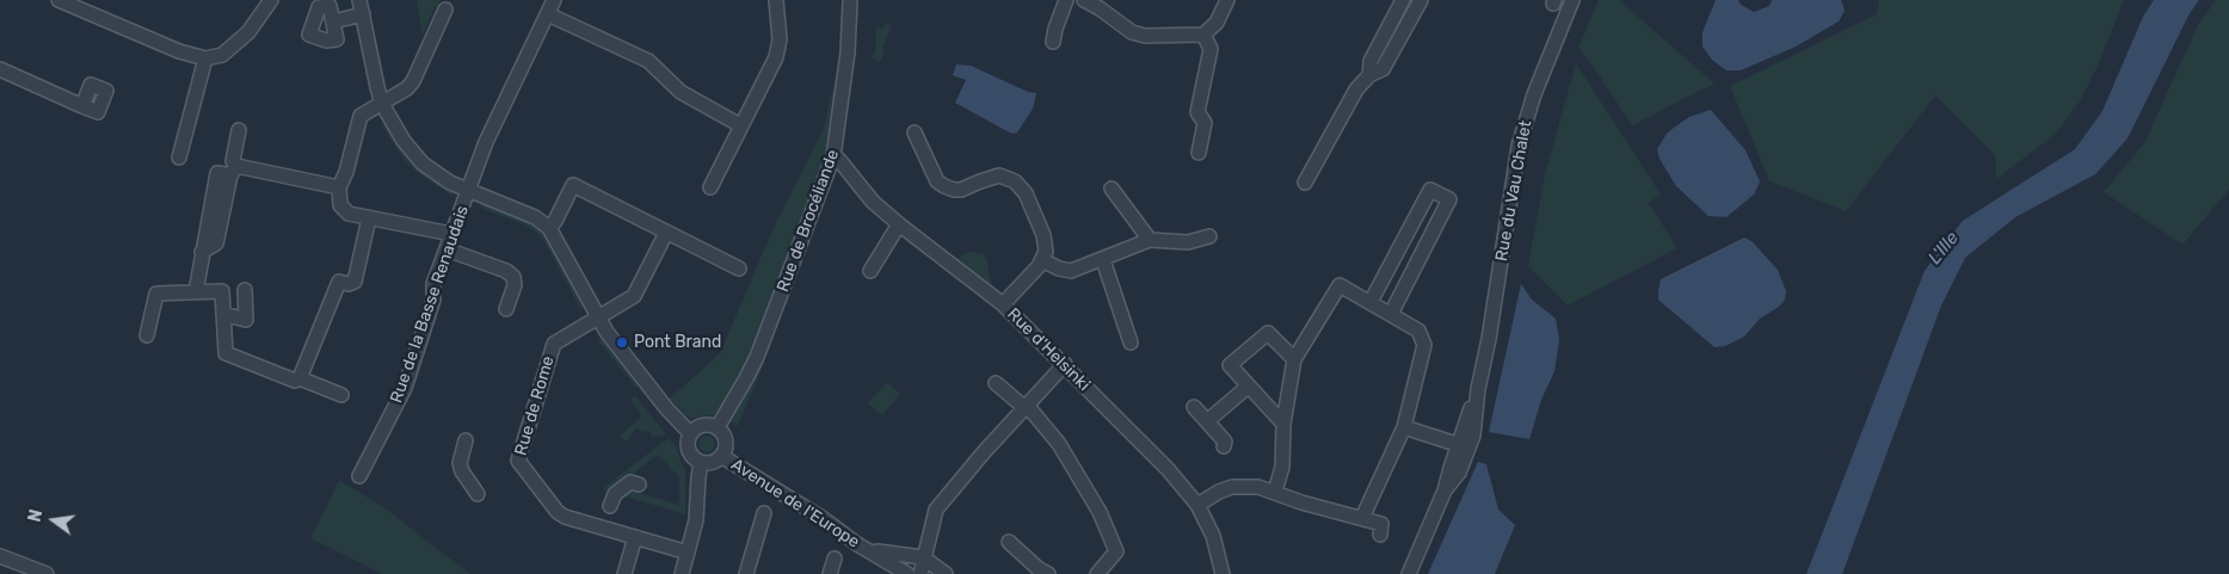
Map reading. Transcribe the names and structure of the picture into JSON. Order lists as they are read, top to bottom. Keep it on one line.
{"streets":{"street":["Rue du Vau Chalet","Rue de Brocéliande","Rue de la Basse Renaudais","Rue d'Helsinki","Rue de Rome","Avenue de l'Europe"]},"crossings":[["Rue de Brocéliande","Rue d'Helsinki"],["Rue de Brocéliande","Avenue de l'Europe"]],"water":["L'Ille"],"places":["Pont Brand"],"north":"left"}
